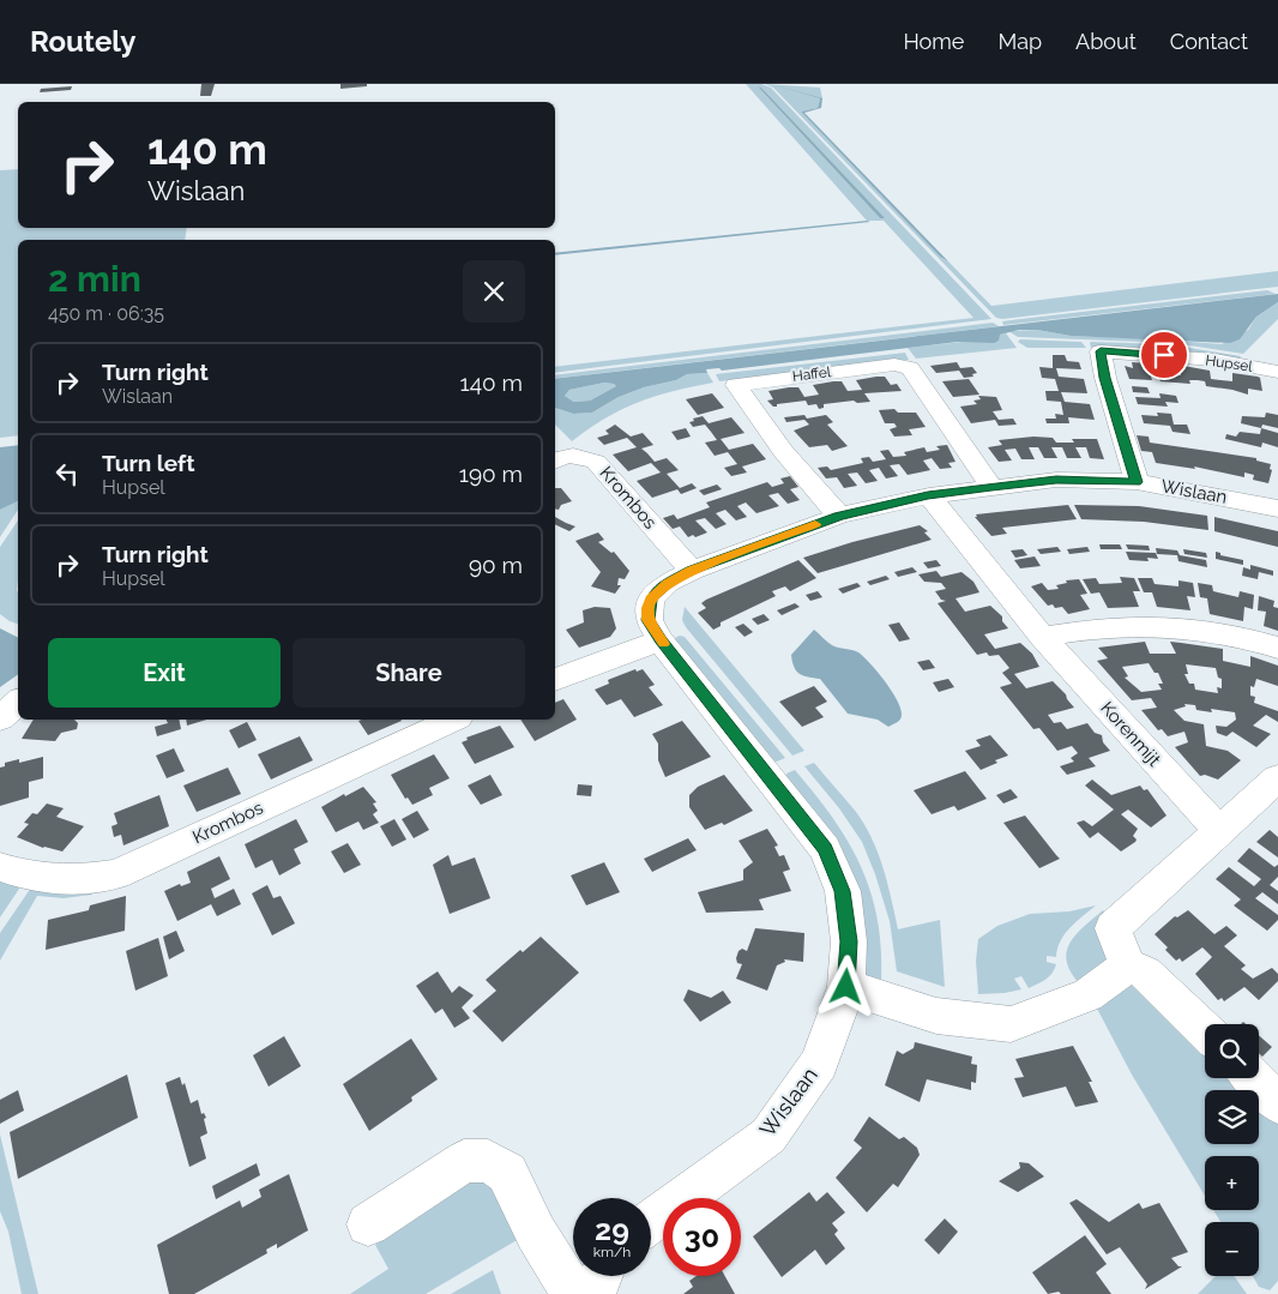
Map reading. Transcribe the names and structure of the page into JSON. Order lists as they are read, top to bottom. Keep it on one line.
{"streets":{"street":["Hupsel","Haffel","Wislaan","Krombos","Korenmijt"]},"crossings":[["Hupsel","Wislaan"],["Haffel","Wislaan"],["Wislaan","Krombos"],["Wislaan","Korenmijt"]],"page":{"header":"Routely","nav":["Home","Map","About","Contact"],"turn":["140 m","Wislaan"],"heading":["2 min","450 m · 06:35"],"list":[{"name":"Turn right","note":"Wislaan","value":"140 m"},{"name":"Turn left","note":"Hupsel","value":"190 m"},{"name":"Turn right","note":"Hupsel","value":"90 m"}],"buttons":["Exit","Share"],"map_buttons":["+","−"],"speed":"29 km/h","limit":"30"}}
